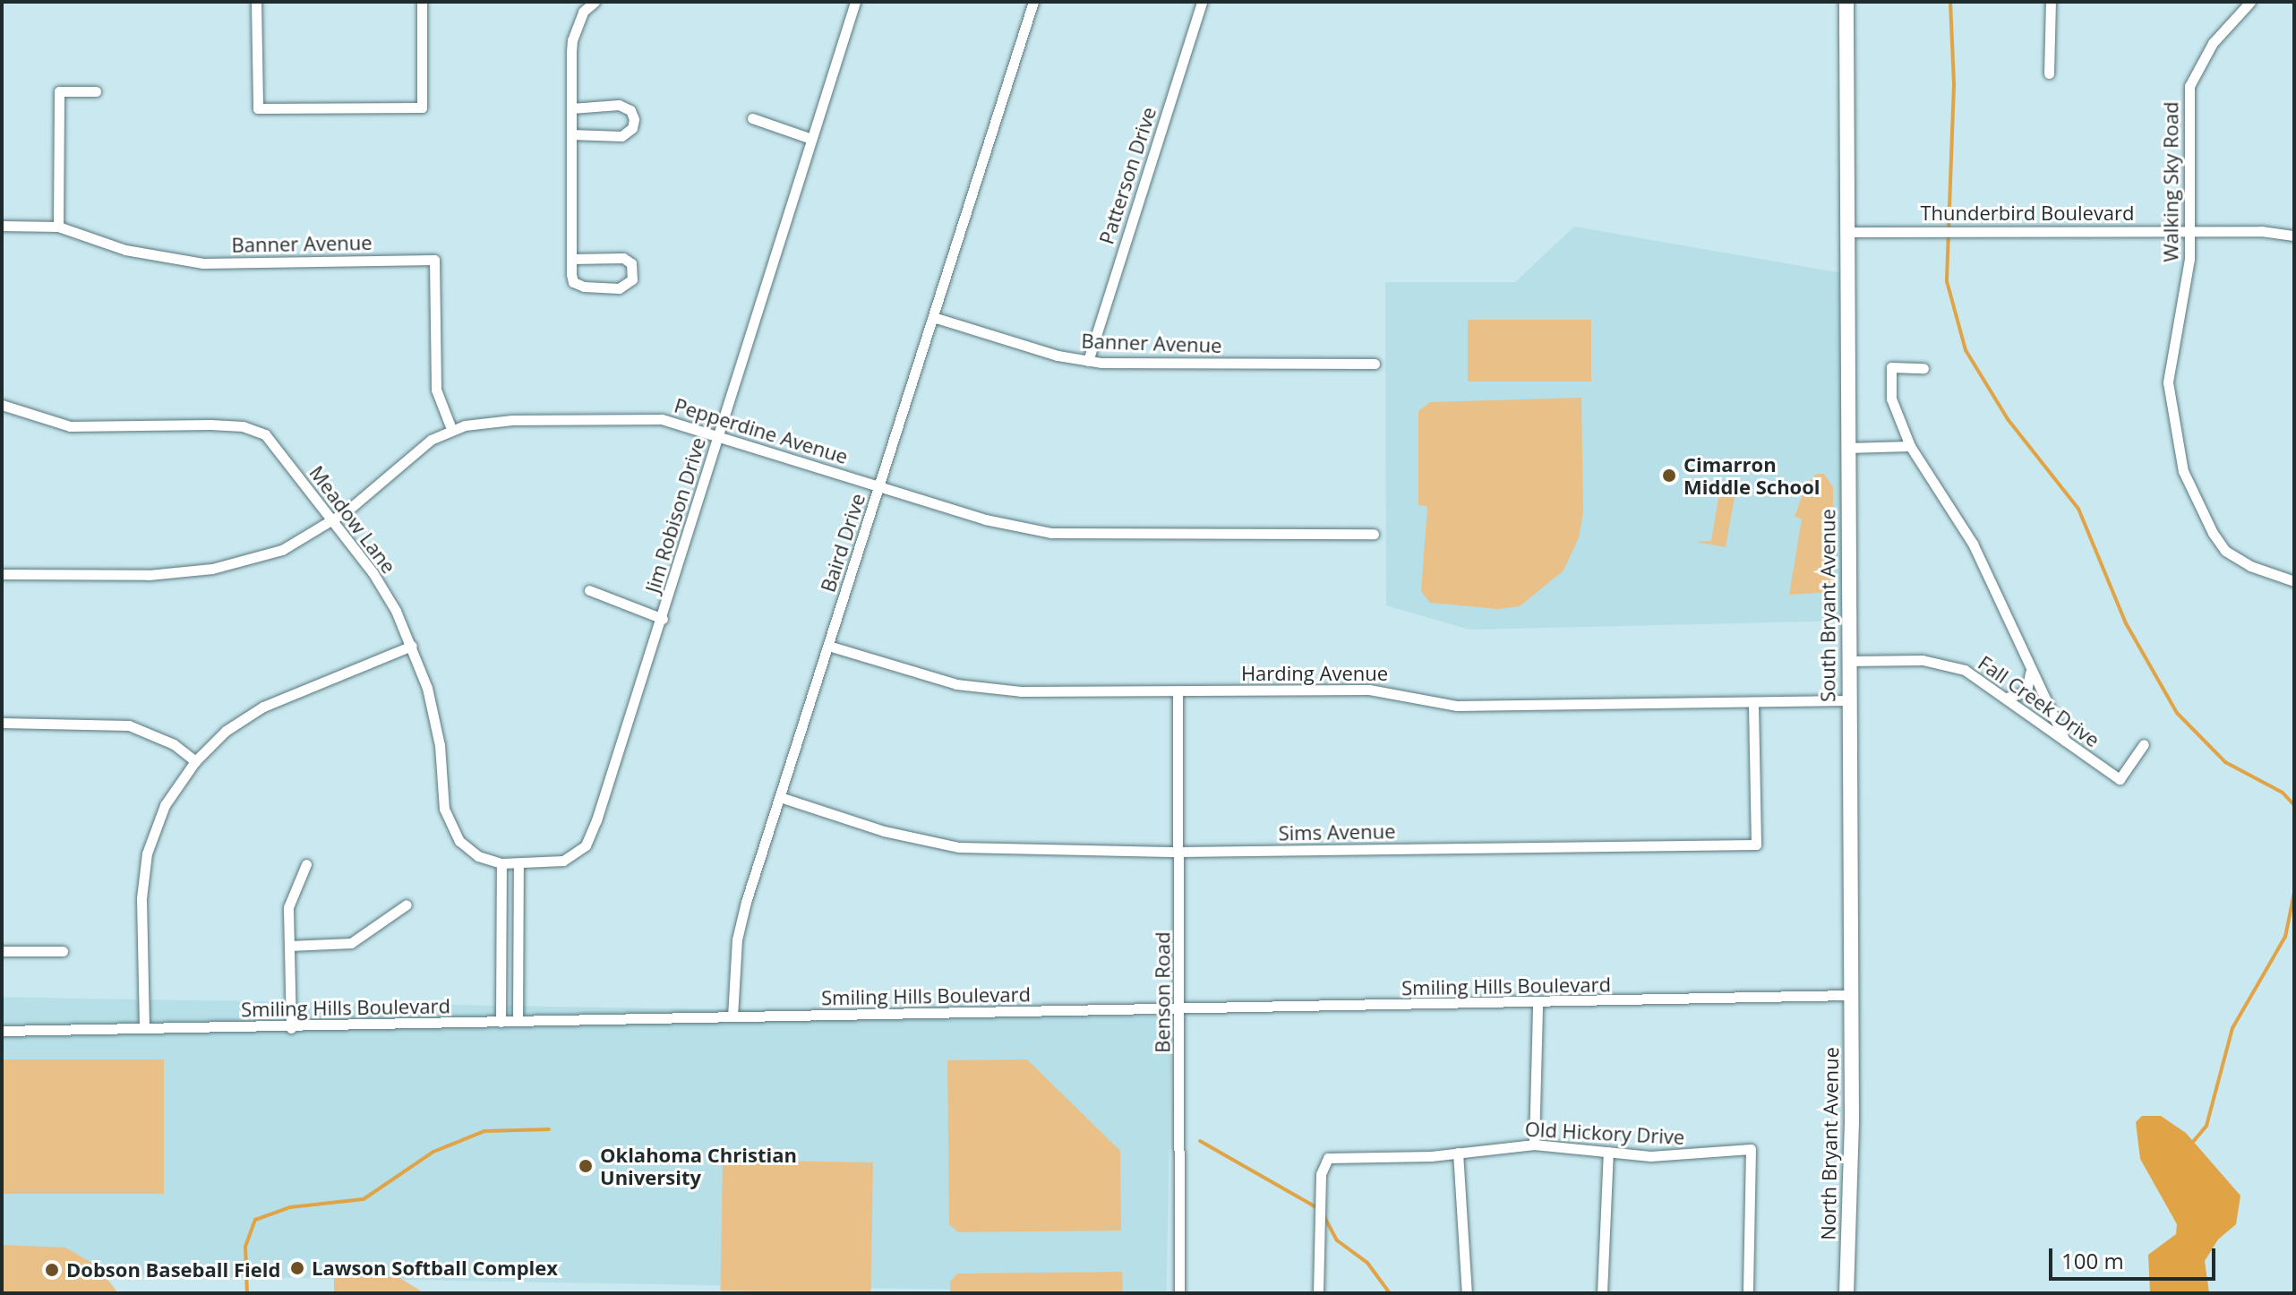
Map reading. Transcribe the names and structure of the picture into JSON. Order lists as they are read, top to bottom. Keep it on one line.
{"streets":{"street":["Patterson Drive","Walking Sky Road","Thunderbird Boulevard","Banner Avenue","Pepperdine Avenue","Jim Robison Drive","Meadow Lane","Baird Drive","South Bryant Avenue","Harding Avenue","Fall Creek Drive","Sims Avenue","Smiling Hills Boulevard","Benson Road","Old Hickory Drive","North Bryant Avenue"]},"crossings":[["Patterson Drive","Banner Avenue"],["Walking Sky Road","Thunderbird Boulevard"],["Thunderbird Boulevard","South Bryant Avenue"],["Banner Avenue","Pepperdine Avenue"],["Banner Avenue","Baird Drive"],["Pepperdine Avenue","Jim Robison Drive"],["Pepperdine Avenue","Meadow Lane"],["Pepperdine Avenue","Baird Drive"],["Jim Robison Drive","Meadow Lane"],["Baird Drive","Harding Avenue"],["Baird Drive","Sims Avenue"],["Baird Drive","Smiling Hills Boulevard"],["South Bryant Avenue","Harding Avenue"],["South Bryant Avenue","Fall Creek Drive"],["South Bryant Avenue","Smiling Hills Boulevard"],["South Bryant Avenue","North Bryant Avenue"],["Harding Avenue","Sims Avenue"],["Harding Avenue","Benson Road"],["Sims Avenue","Benson Road"],["Smiling Hills Boulevard","Benson Road"],["Smiling Hills Boulevard","North Bryant Avenue"]],"places":["Cimarron Middle School","Oklahoma Christian University","Lawson Softball Complex","Dobson Baseball Field"],"scale_bar":"100 m"}
